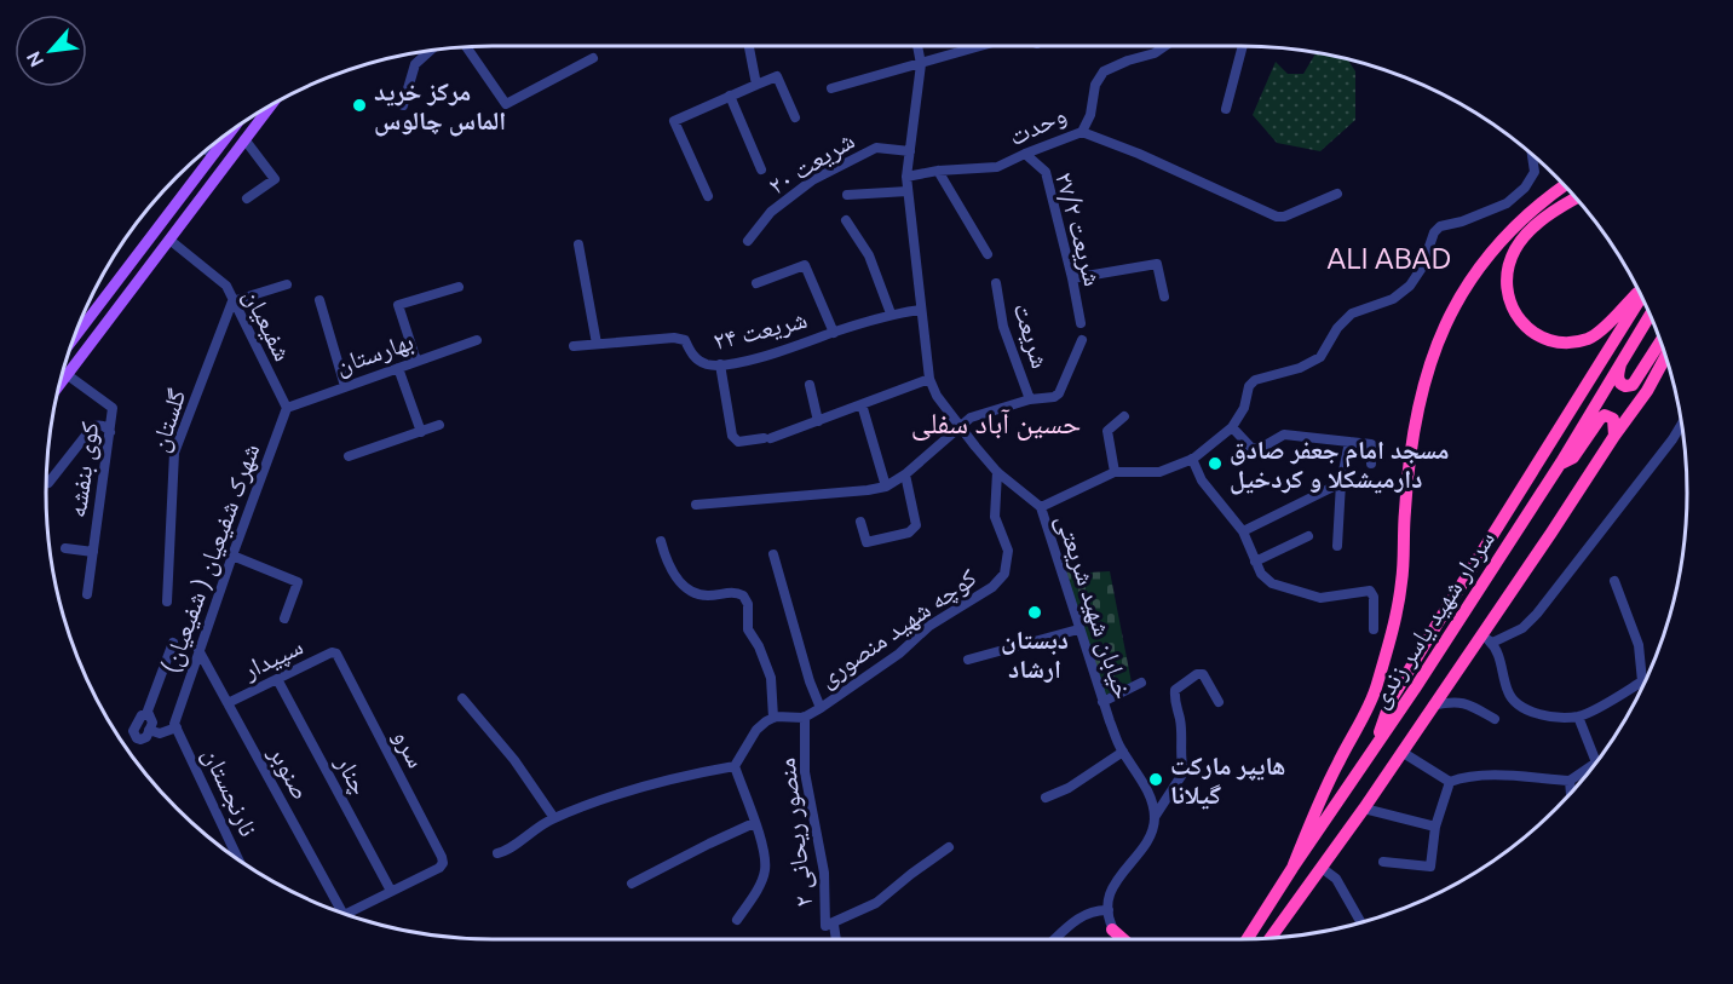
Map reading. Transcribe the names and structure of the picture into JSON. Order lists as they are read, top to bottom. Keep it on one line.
{"streets":{"highway":["سردار شهید یاسر زندی"],"street":["وحدت","شریعت ۲۰","شریعت ۲۷/۲","شفیعیان","شریعت ۲۴","شریعت","بهارستان","گلستان","کوی بنفشه","شهرک شفیعیان ( شفیعیان)","خیابان شهید شریعتی","کوچه شهید منصوری","سپیدار","سرو","صنوبر","چنار","نارنجستان","منصور ریحانی ۲"]},"crossings":[["وحدت","شریعت ۲۷/۲"],["وحدت","خیابان شهید شریعتی"],["شریعت ۲۰","خیابان شهید شریعتی"],["شفیعیان","بهارستان"],["شفیعیان","گلستان"],["شفیعیان","شهرک شفیعیان ( شفیعیان)"],["شریعت ۲۴","خیابان شهید شریعتی"],["بهارستان","شهرک شفیعیان ( شفیعیان)"],["شهرک شفیعیان ( شفیعیان)","صنوبر"],["شهرک شفیعیان ( شفیعیان)","نارنجستان"],["خیابان شهید شریعتی","کوچه شهید منصوری"],["کوچه شهید منصوری","منصور ریحانی ۲"],["سپیدار","سرو"],["سپیدار","صنوبر"],["سپیدار","چنار"],["سرو","چنار"]],"districts":["ALI ABAD","حسین آباد سفلی"],"places":["مرکز خرید الماس چالوس","مسجد امام جعفر صادق دارمیشکلا و کردخیل","دبستان ارشاد","هایپر مارکت گیلانا"],"north":"bottom left"}
